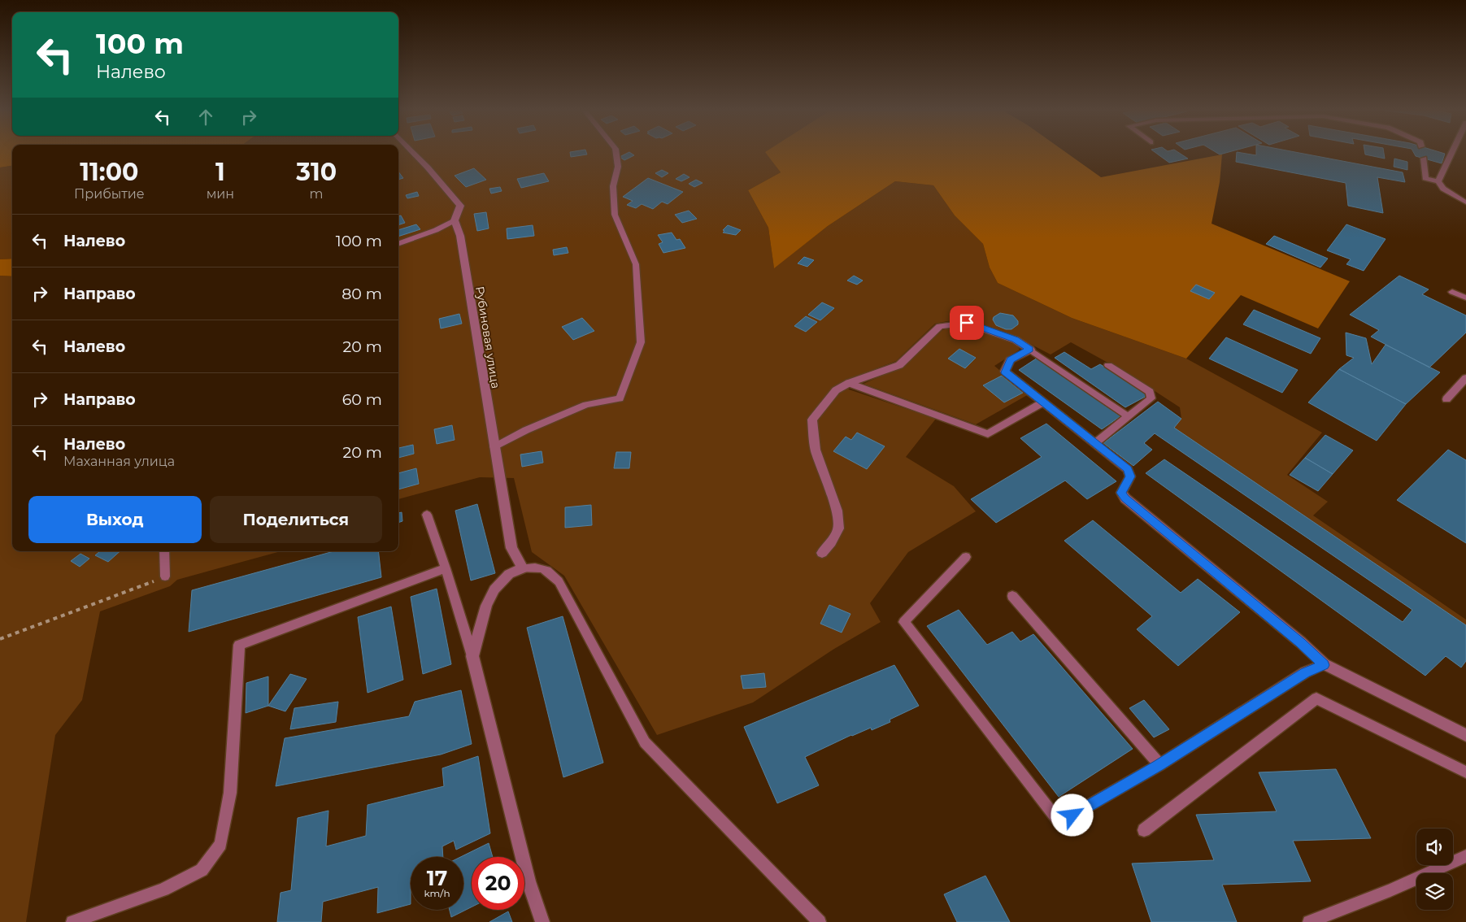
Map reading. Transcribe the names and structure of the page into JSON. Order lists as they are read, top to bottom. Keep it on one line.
{"streets":{"street":["Рубиновая улица"]},"page":{"turn":["100 m","Налево"],"eta":["11:00","Прибытие","1","мин","310","m"],"list":[{"name":"Налево","value":"100 m"},{"name":"Направо","value":"80 m"},{"name":"Налево","value":"20 m"},{"name":"Направо","value":"60 m"},{"name":"Налево","note":"Маханная улица","value":"20 m"}],"buttons":["Выход","Поделиться"],"speed":"17 km/h","limit":"20"}}
